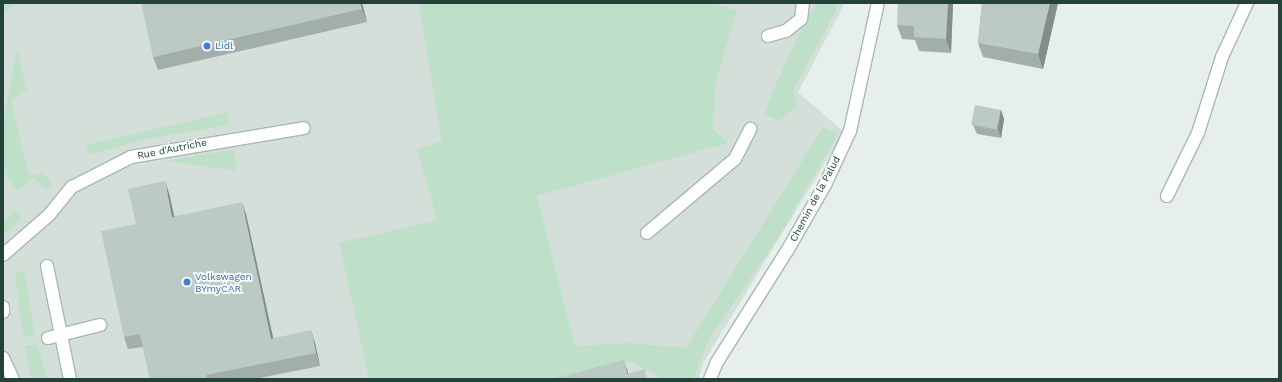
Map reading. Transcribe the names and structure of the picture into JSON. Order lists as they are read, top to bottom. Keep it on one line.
{"streets":{"street":["Rue d'Autriche","Chemin de la Palud"]},"places":["Lidl","Volkswagen BYmyCAR"]}
